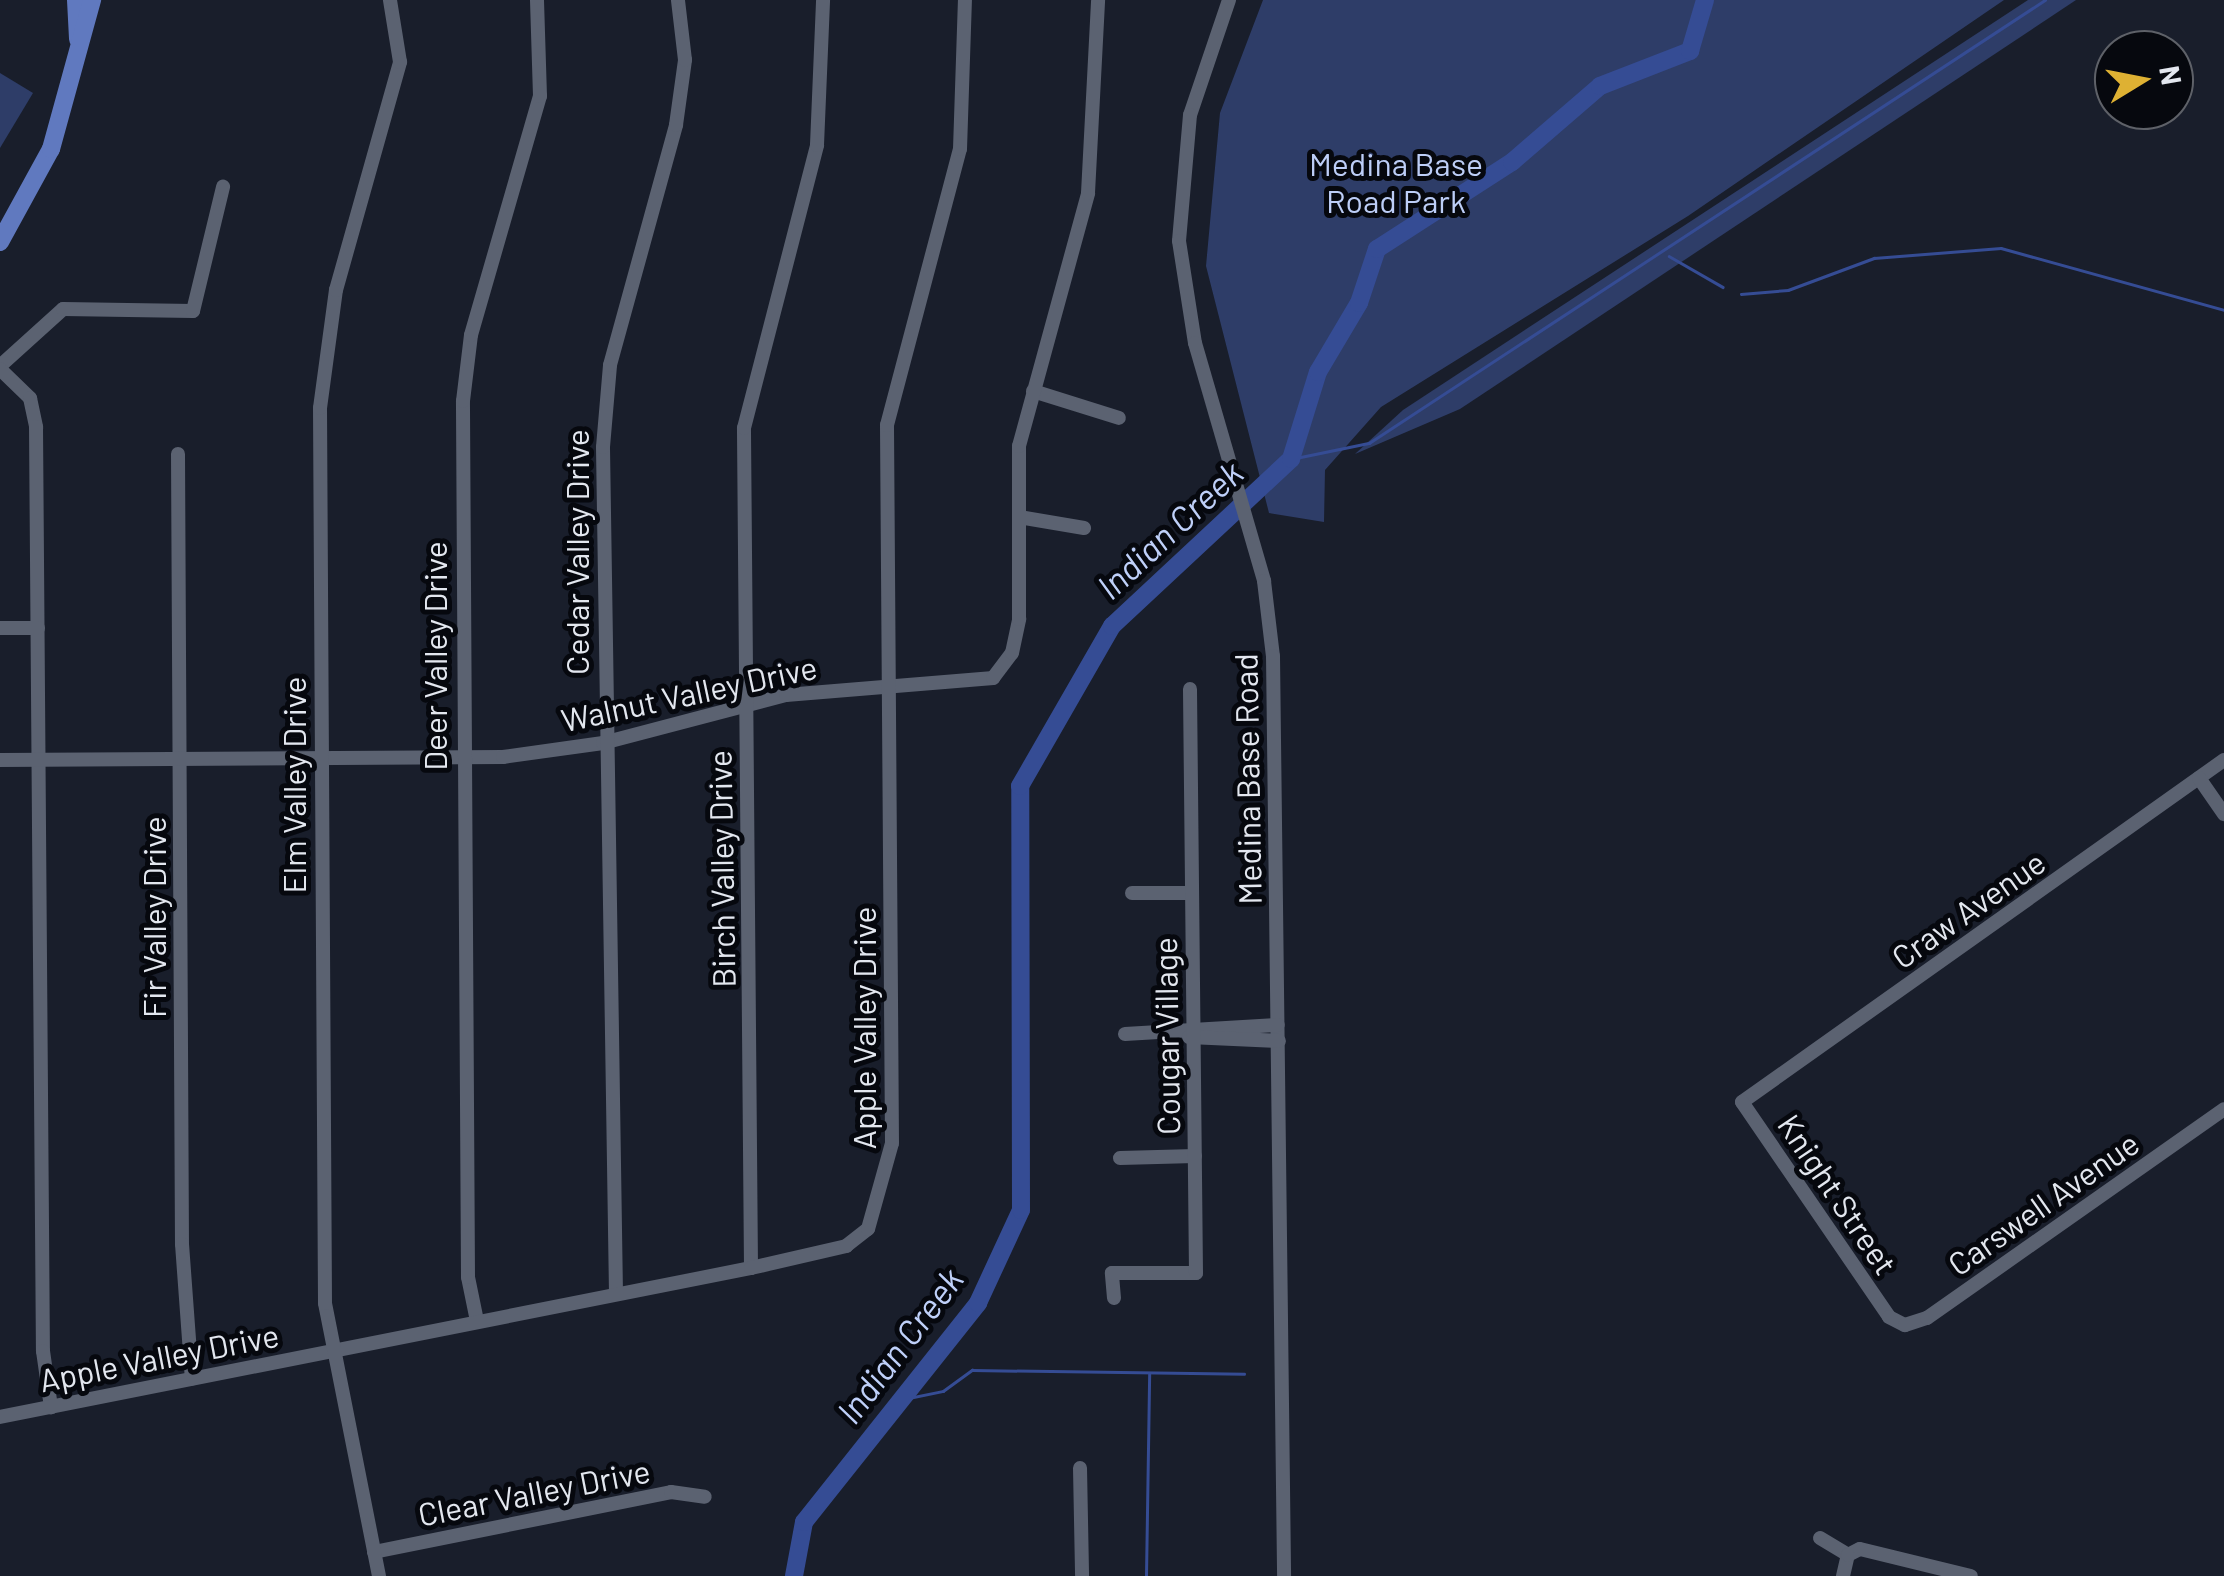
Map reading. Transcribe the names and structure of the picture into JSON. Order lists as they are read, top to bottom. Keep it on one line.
{"streets":{"street":["Cedar Valley Drive","Deer Valley Drive","Walnut Valley Drive","Medina Base Road","Elm Valley Drive","Birch Valley Drive","Craw Avenue","Fir Valley Drive","Apple Valley Drive","Cougar Village","Knight Street","Carswell Avenue","Clear Valley Drive"]},"crossings":[["Cedar Valley Drive","Walnut Valley Drive"],["Cedar Valley Drive","Apple Valley Drive"],["Deer Valley Drive","Walnut Valley Drive"],["Deer Valley Drive","Apple Valley Drive"],["Walnut Valley Drive","Elm Valley Drive"],["Walnut Valley Drive","Birch Valley Drive"],["Walnut Valley Drive","Fir Valley Drive"],["Walnut Valley Drive","Apple Valley Drive"],["Elm Valley Drive","Apple Valley Drive"],["Elm Valley Drive","Clear Valley Drive"],["Birch Valley Drive","Apple Valley Drive"],["Craw Avenue","Knight Street"],["Fir Valley Drive","Apple Valley Drive"],["Knight Street","Carswell Avenue"]],"water":["Indian Creek"],"parks":["Medina Base Road Park"],"north":"right"}
